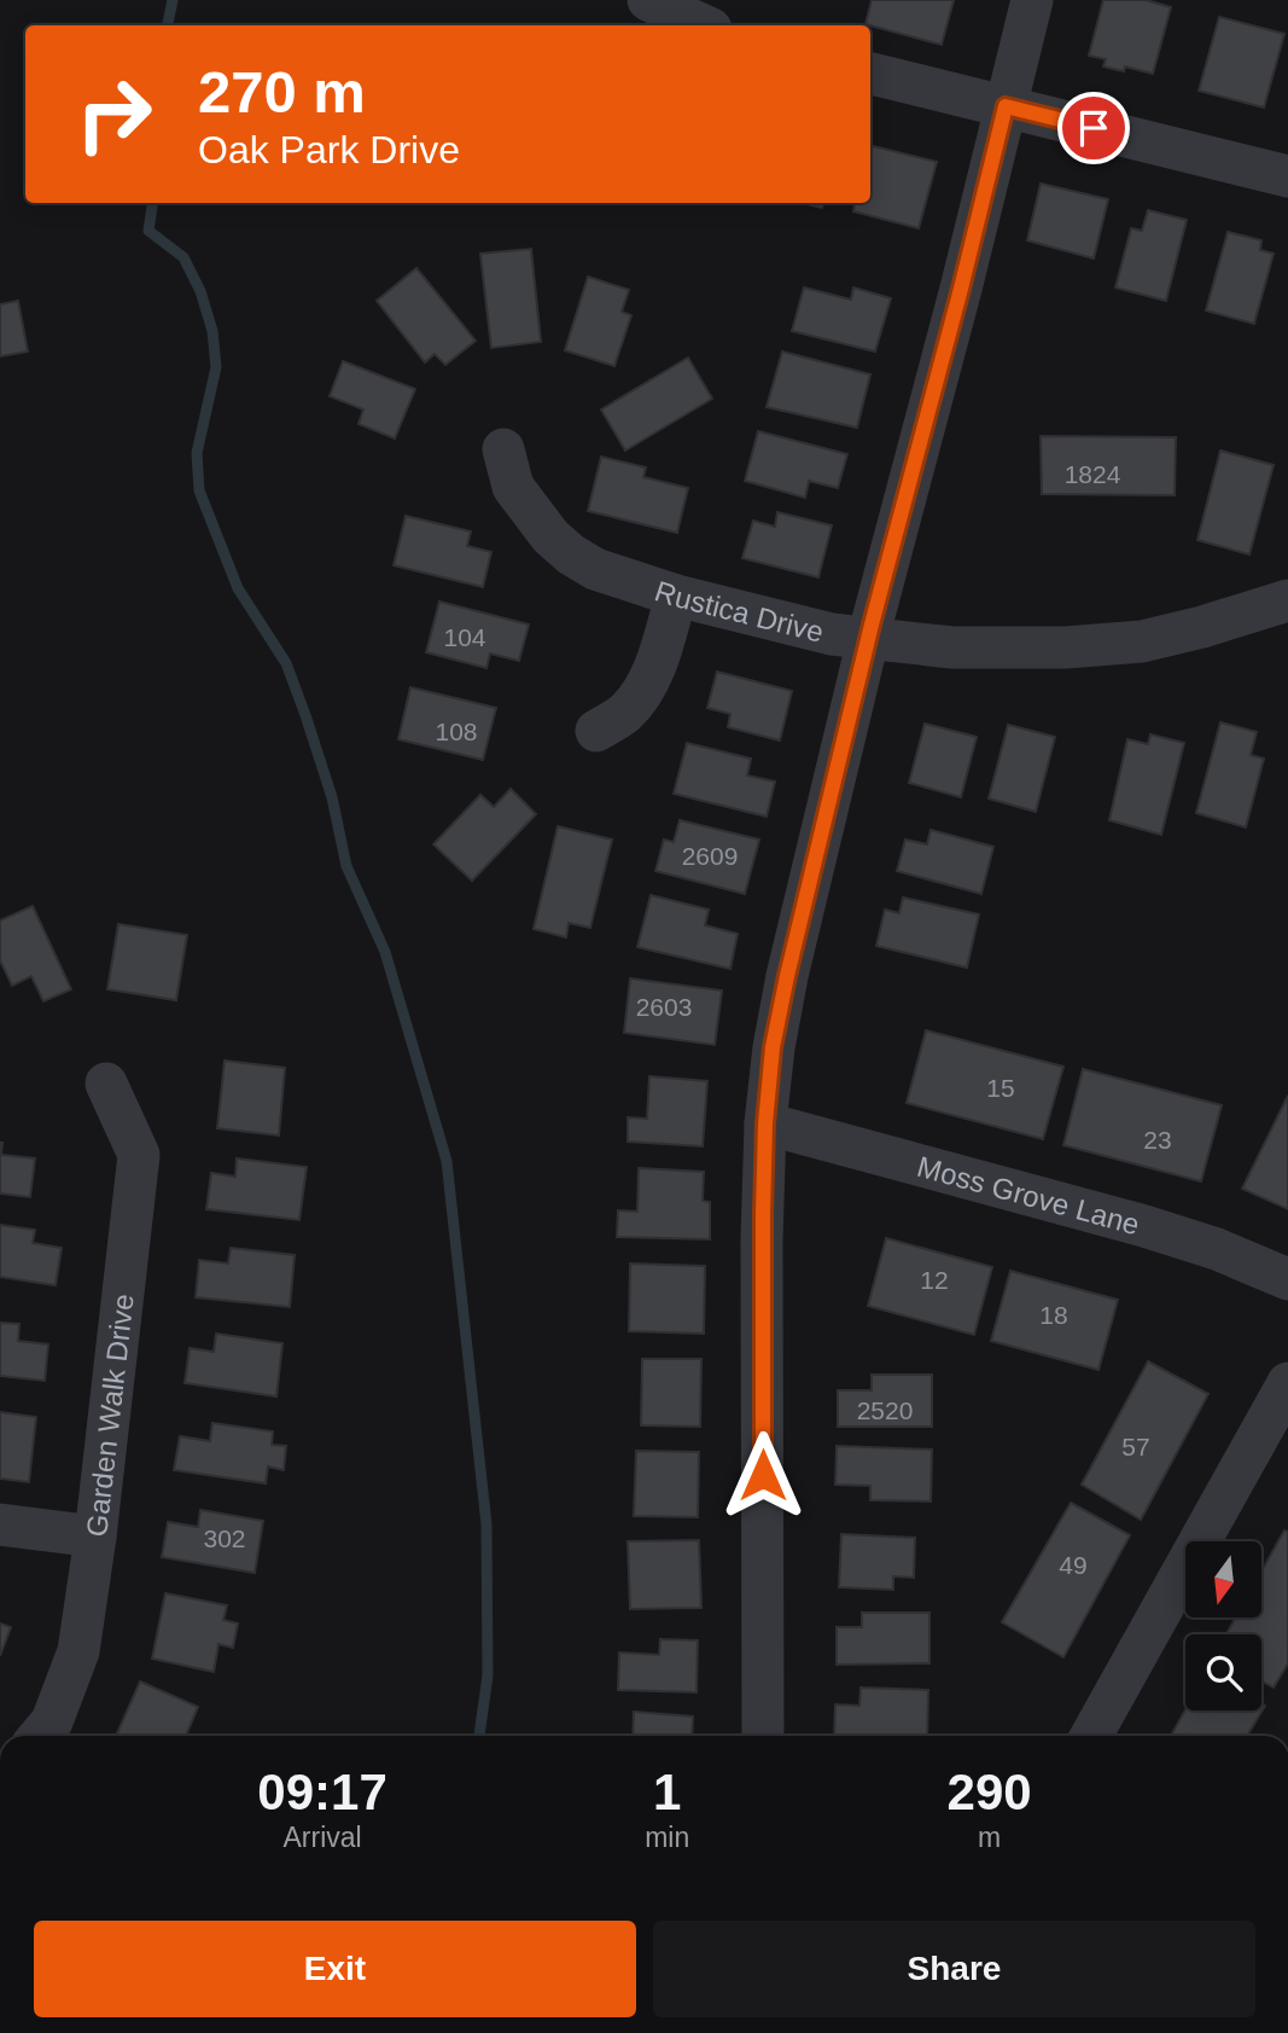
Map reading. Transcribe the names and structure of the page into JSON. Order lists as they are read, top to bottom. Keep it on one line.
{"streets":{"street":["Rustica Drive","Moss Grove Lane","Garden Walk Drive"]},"house_numbers":["1824","104","108","2609","2603","15","23","12","18","2520","57","302","49"],"north":"bottom","page":{"turn":["270 m","Oak Park Drive"],"eta":["09:17","Arrival","1","min","290","m"],"buttons":["Exit","Share"]}}
